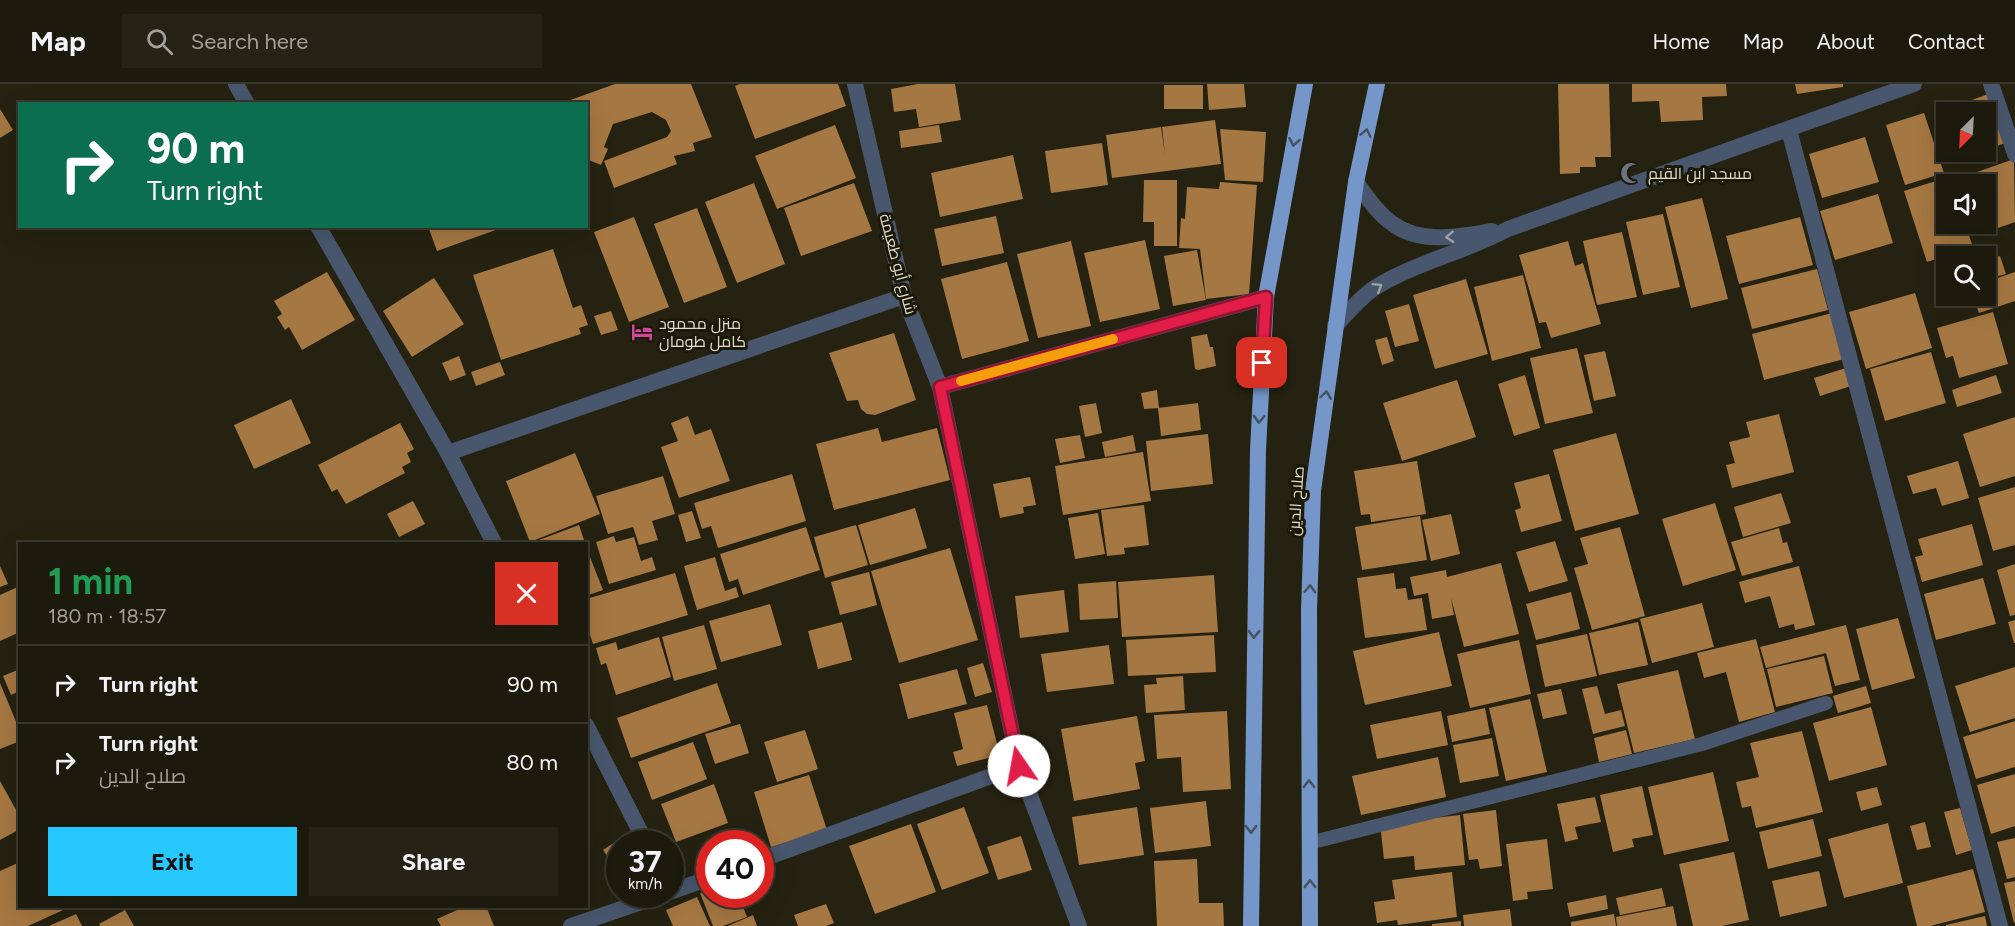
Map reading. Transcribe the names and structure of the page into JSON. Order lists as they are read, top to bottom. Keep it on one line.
{"streets":{"highway":["صلاح الدين"],"street":["شارع أبو طعيمة"]},"places":{"mosque":["مسجد ابن القيم"],"hotel":["منزل محمود كامل طومان"]},"north":"bottom left","page":{"header":"Map","search":"Search here","nav":["Home","Map","About","Contact"],"turn":["90 m","Turn right"],"heading":["1 min","180 m · 18:57"],"list":[{"name":"Turn right","value":"90 m"},{"name":"Turn right","note":"صلاح الدين","value":"80 m"}],"buttons":["Exit","Share"],"speed":"37 km/h","limit":"40"}}
